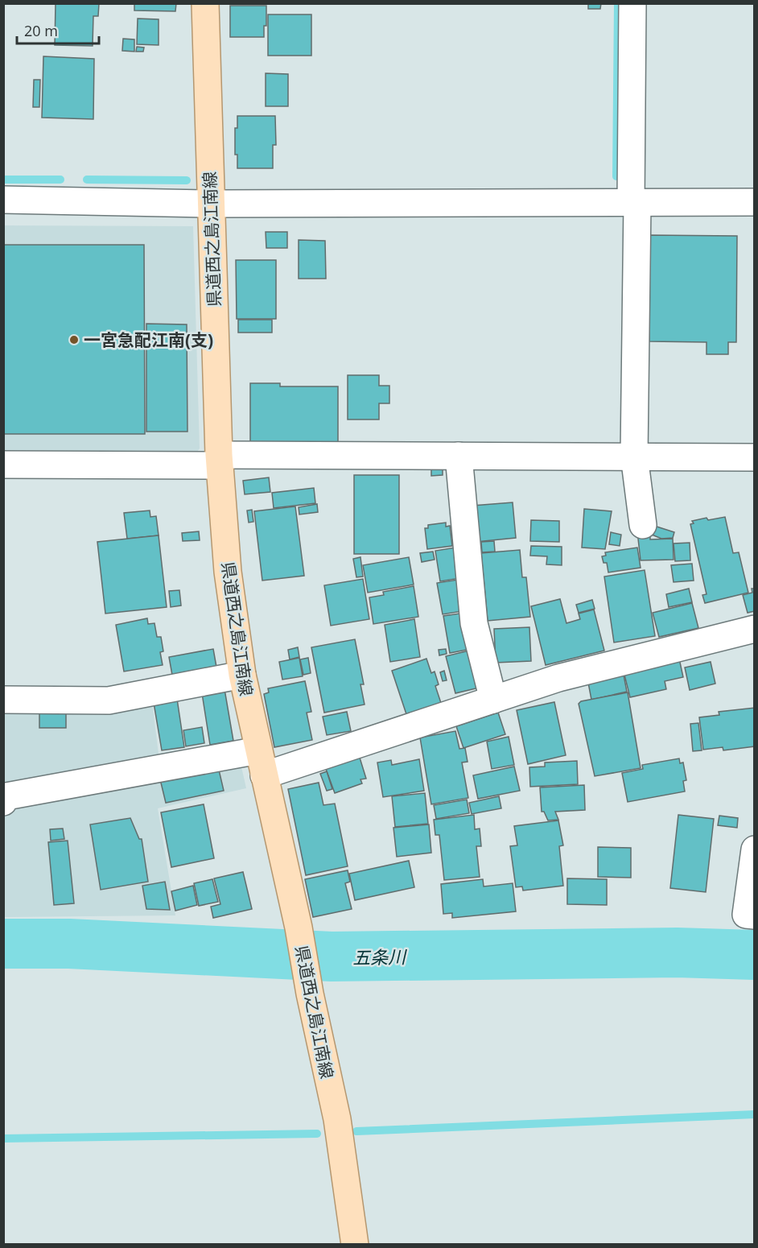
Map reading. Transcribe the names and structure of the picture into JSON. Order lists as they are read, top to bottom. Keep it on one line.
{"streets":{"main road":["県道西之島江南線"]},"water":["五条川"],"places":["一宮急配江南(支)"],"scale_bar":"20 m"}
